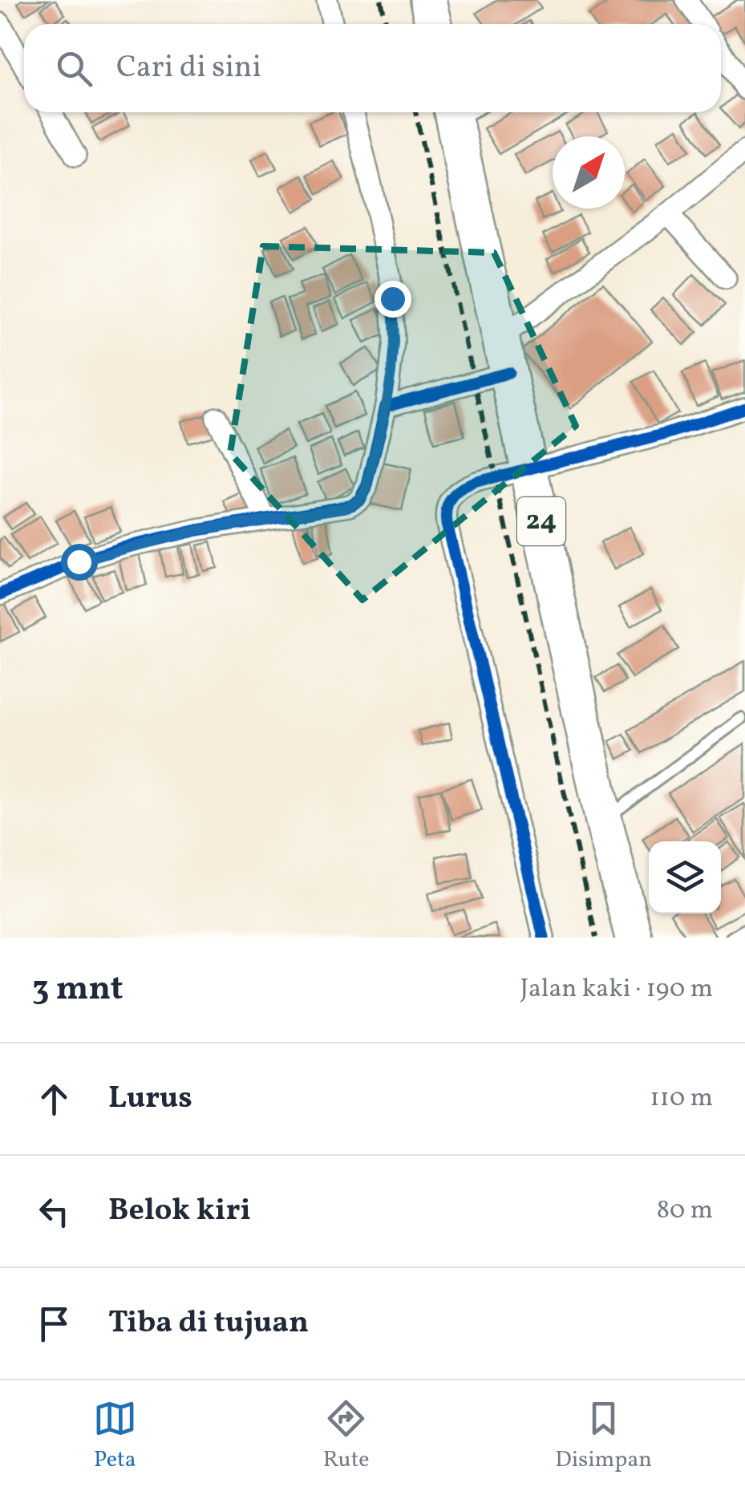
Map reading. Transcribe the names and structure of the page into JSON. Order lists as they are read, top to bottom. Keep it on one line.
{"streets":{"highway":["24"]},"north":"top right","page":{"search":"Cari di sini","heading":["3 mnt","Jalan kaki · 190 m"],"list":[["Lurus","110 m"],["Belok kiri","80 m"],"Tiba di tujuan"],"nav":["Peta","Rute","Disimpan"]}}
